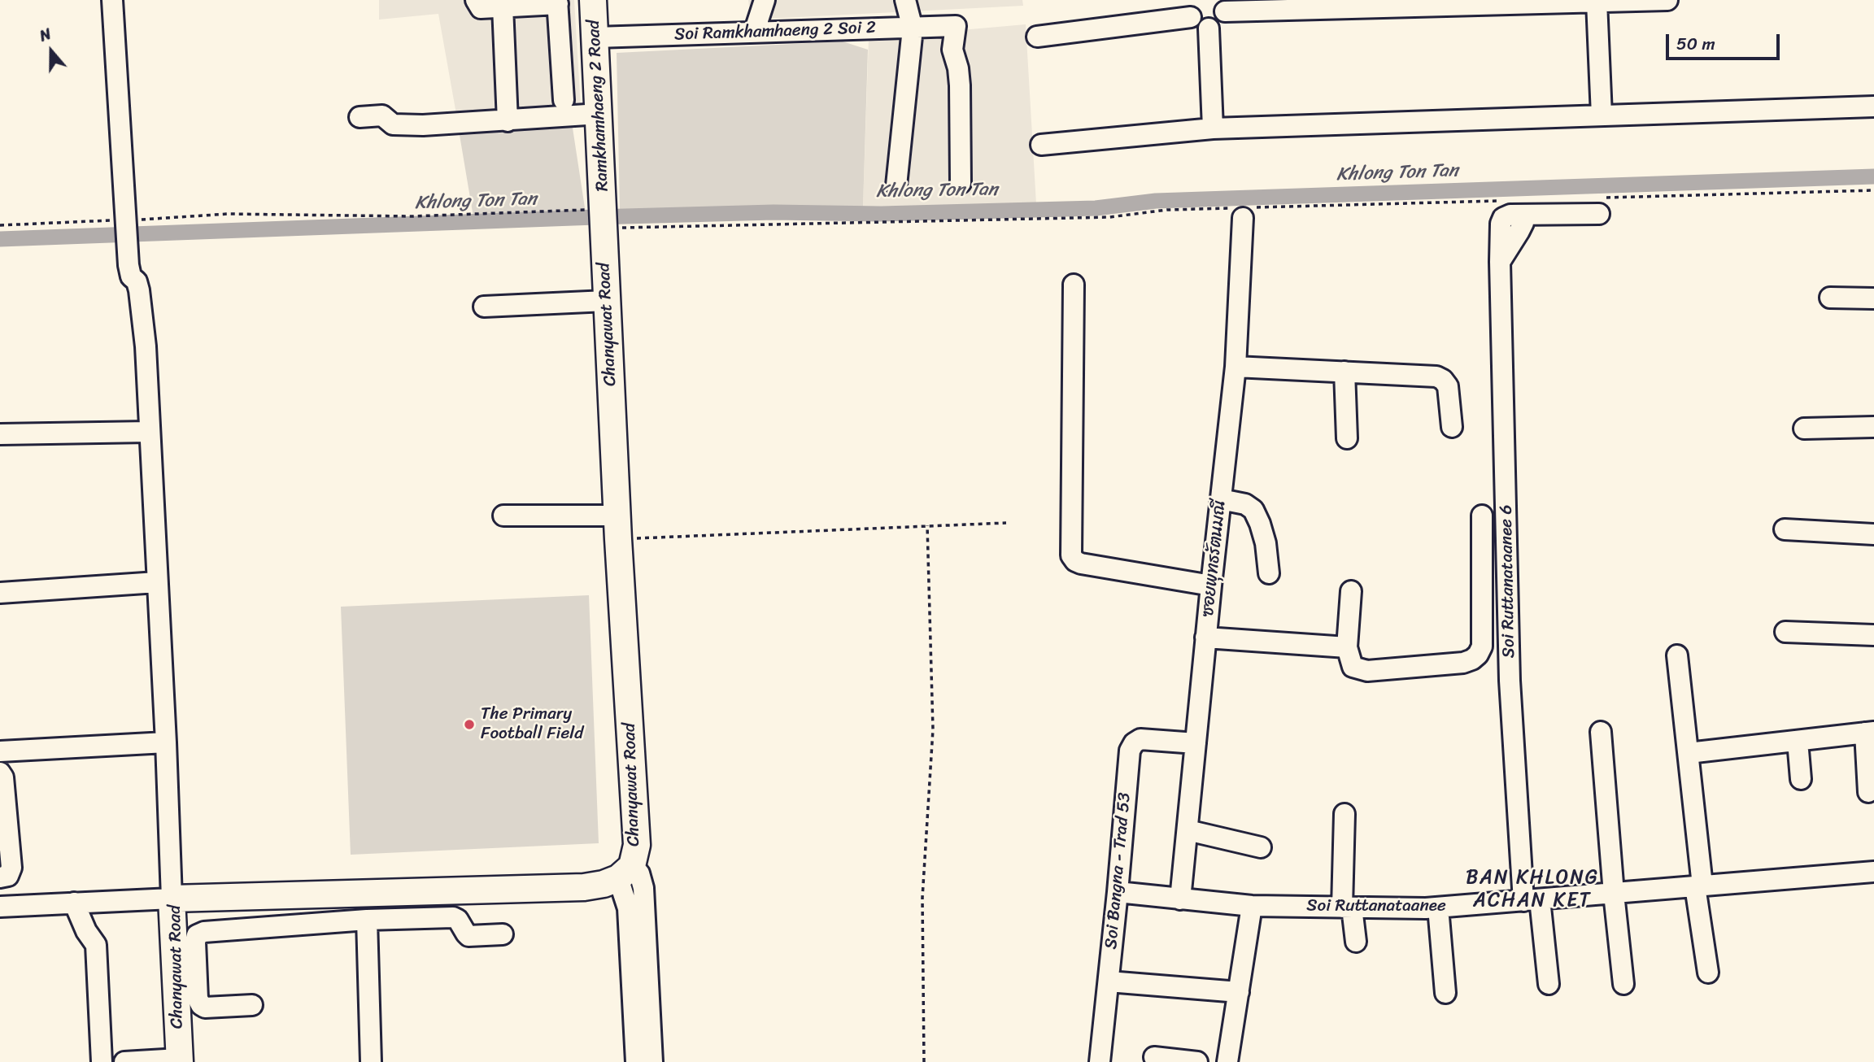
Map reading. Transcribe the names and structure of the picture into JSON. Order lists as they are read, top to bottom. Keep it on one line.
{"streets":{"main road":["Ramkhamhaeng 2 Road","Chanyawat Road"],"street":["Soi Ramkhamhaeng 2 Soi 2","ซอยพุทธรัตนมณี","Soi Ruttanataanee 6","Soi Bangna - Trad 53","Soi Ruttanataanee"]},"crossings":[["Soi Ramkhamhaeng 2 Soi 2","Ramkhamhaeng 2 Road"],["Ramkhamhaeng 2 Road","Chanyawat Road"],["ซอยพุทธรัตนมณี","Soi Bangna - Trad 53"],["ซอยพุทธรัตนมณี","Soi Ruttanataanee"],["Soi Ruttanataanee 6","Soi Ruttanataanee"],["Soi Bangna - Trad 53","Soi Ruttanataanee"]],"districts":["BAN KHLONG ACHAN KET"],"water":["Khlong Ton Tan"],"places":["The Primary Football Field"],"scale_bar":"50 m","north":"top"}
